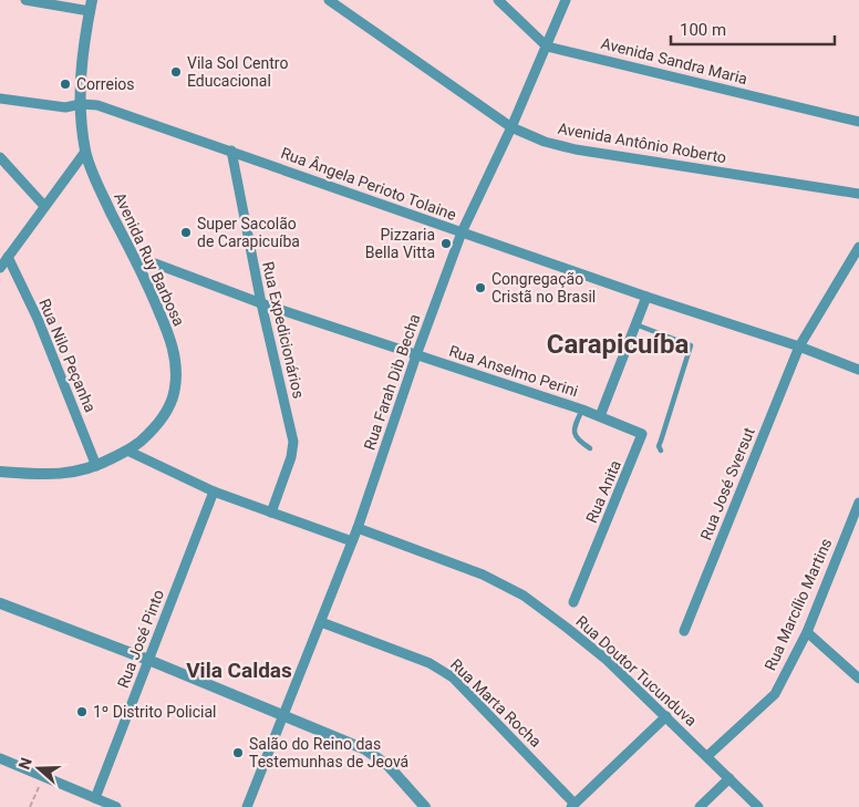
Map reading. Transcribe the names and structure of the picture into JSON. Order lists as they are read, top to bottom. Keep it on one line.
{"streets":{"street":["Avenida Sandra Maria","Avenida Antônio Roberto","Rua Ângela Perioto Tolaine","Avenida Ruy Barbosa","Rua Expedicionários","Rua Nilo Peçanha","Rua Anselmo Perini","Rua Farah Dib Becha","Rua José Sversut","Rua Anita","Rua Marcílio Martins","Rua José Pinto","Rua Doutor Tucunduva","Rua Marta Rocha"]},"crossings":[["Avenida Sandra Maria","Rua Farah Dib Becha"],["Avenida Antônio Roberto","Rua Farah Dib Becha"],["Rua Ângela Perioto Tolaine","Avenida Ruy Barbosa"],["Rua Ângela Perioto Tolaine","Rua Expedicionários"],["Rua Ângela Perioto Tolaine","Rua Farah Dib Becha"],["Rua Ângela Perioto Tolaine","Rua José Sversut"],["Avenida Ruy Barbosa","Rua Nilo Peçanha"],["Avenida Ruy Barbosa","Rua Anselmo Perini"],["Rua Expedicionários","Rua Anselmo Perini"],["Rua Anselmo Perini","Rua Farah Dib Becha"],["Rua Anselmo Perini","Rua Anita"],["Rua Farah Dib Becha","Rua Doutor Tucunduva"],["Rua Farah Dib Becha","Rua Marta Rocha"],["Rua Marcílio Martins","Rua Doutor Tucunduva"]],"districts":["Carapicuíba","Vila Caldas"],"places":["Vila Sol Centro Educacional","Correios","Super Sacolão de Carapicuíba","Pizzaria Bella Vitta","Congregação Cristã no Brasil","1º Distrito Policial","Salão do Reino das Testemunhas de Jeová"],"scale_bar":"100 m","north":"left"}
